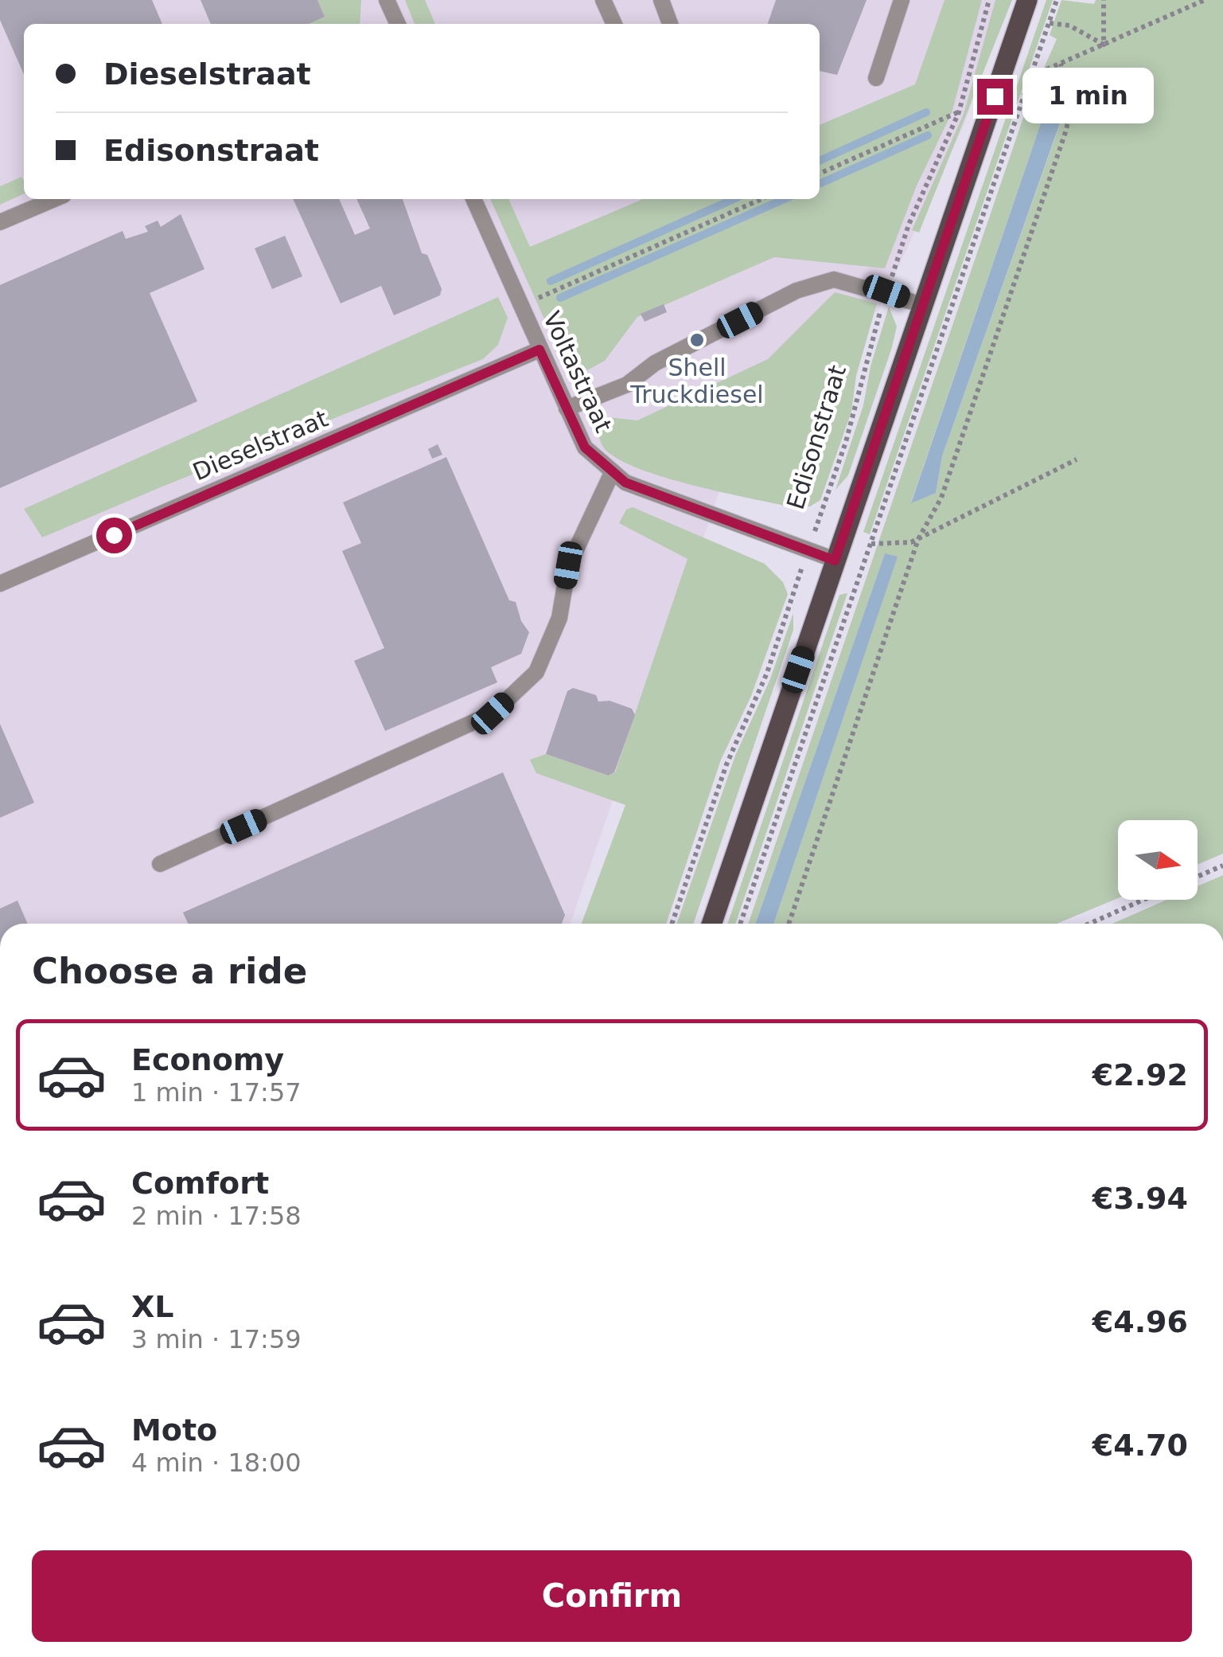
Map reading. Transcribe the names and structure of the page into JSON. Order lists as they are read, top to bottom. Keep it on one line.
{"streets":{"street":["Voltastraat","Dieselstraat"],"path":["Edisonstraat"]},"crossings":[["Voltastraat","Edisonstraat"],["Voltastraat","Dieselstraat"]],"places":["Shell Truckdiesel"],"north":"right","page":{"banner":["Dieselstraat","Edisonstraat"],"bubble":"1 min","heading":"Choose a ride","list":[{"name":"Economy","note":"1 min · 17:57","value":"€2.92"},{"name":"Comfort","note":"2 min · 17:58","value":"€3.94"},{"name":"XL","note":"3 min · 17:59","value":"€4.96"},{"name":"Moto","note":"4 min · 18:00","value":"€4.70"}],"buttons":"Confirm"}}
